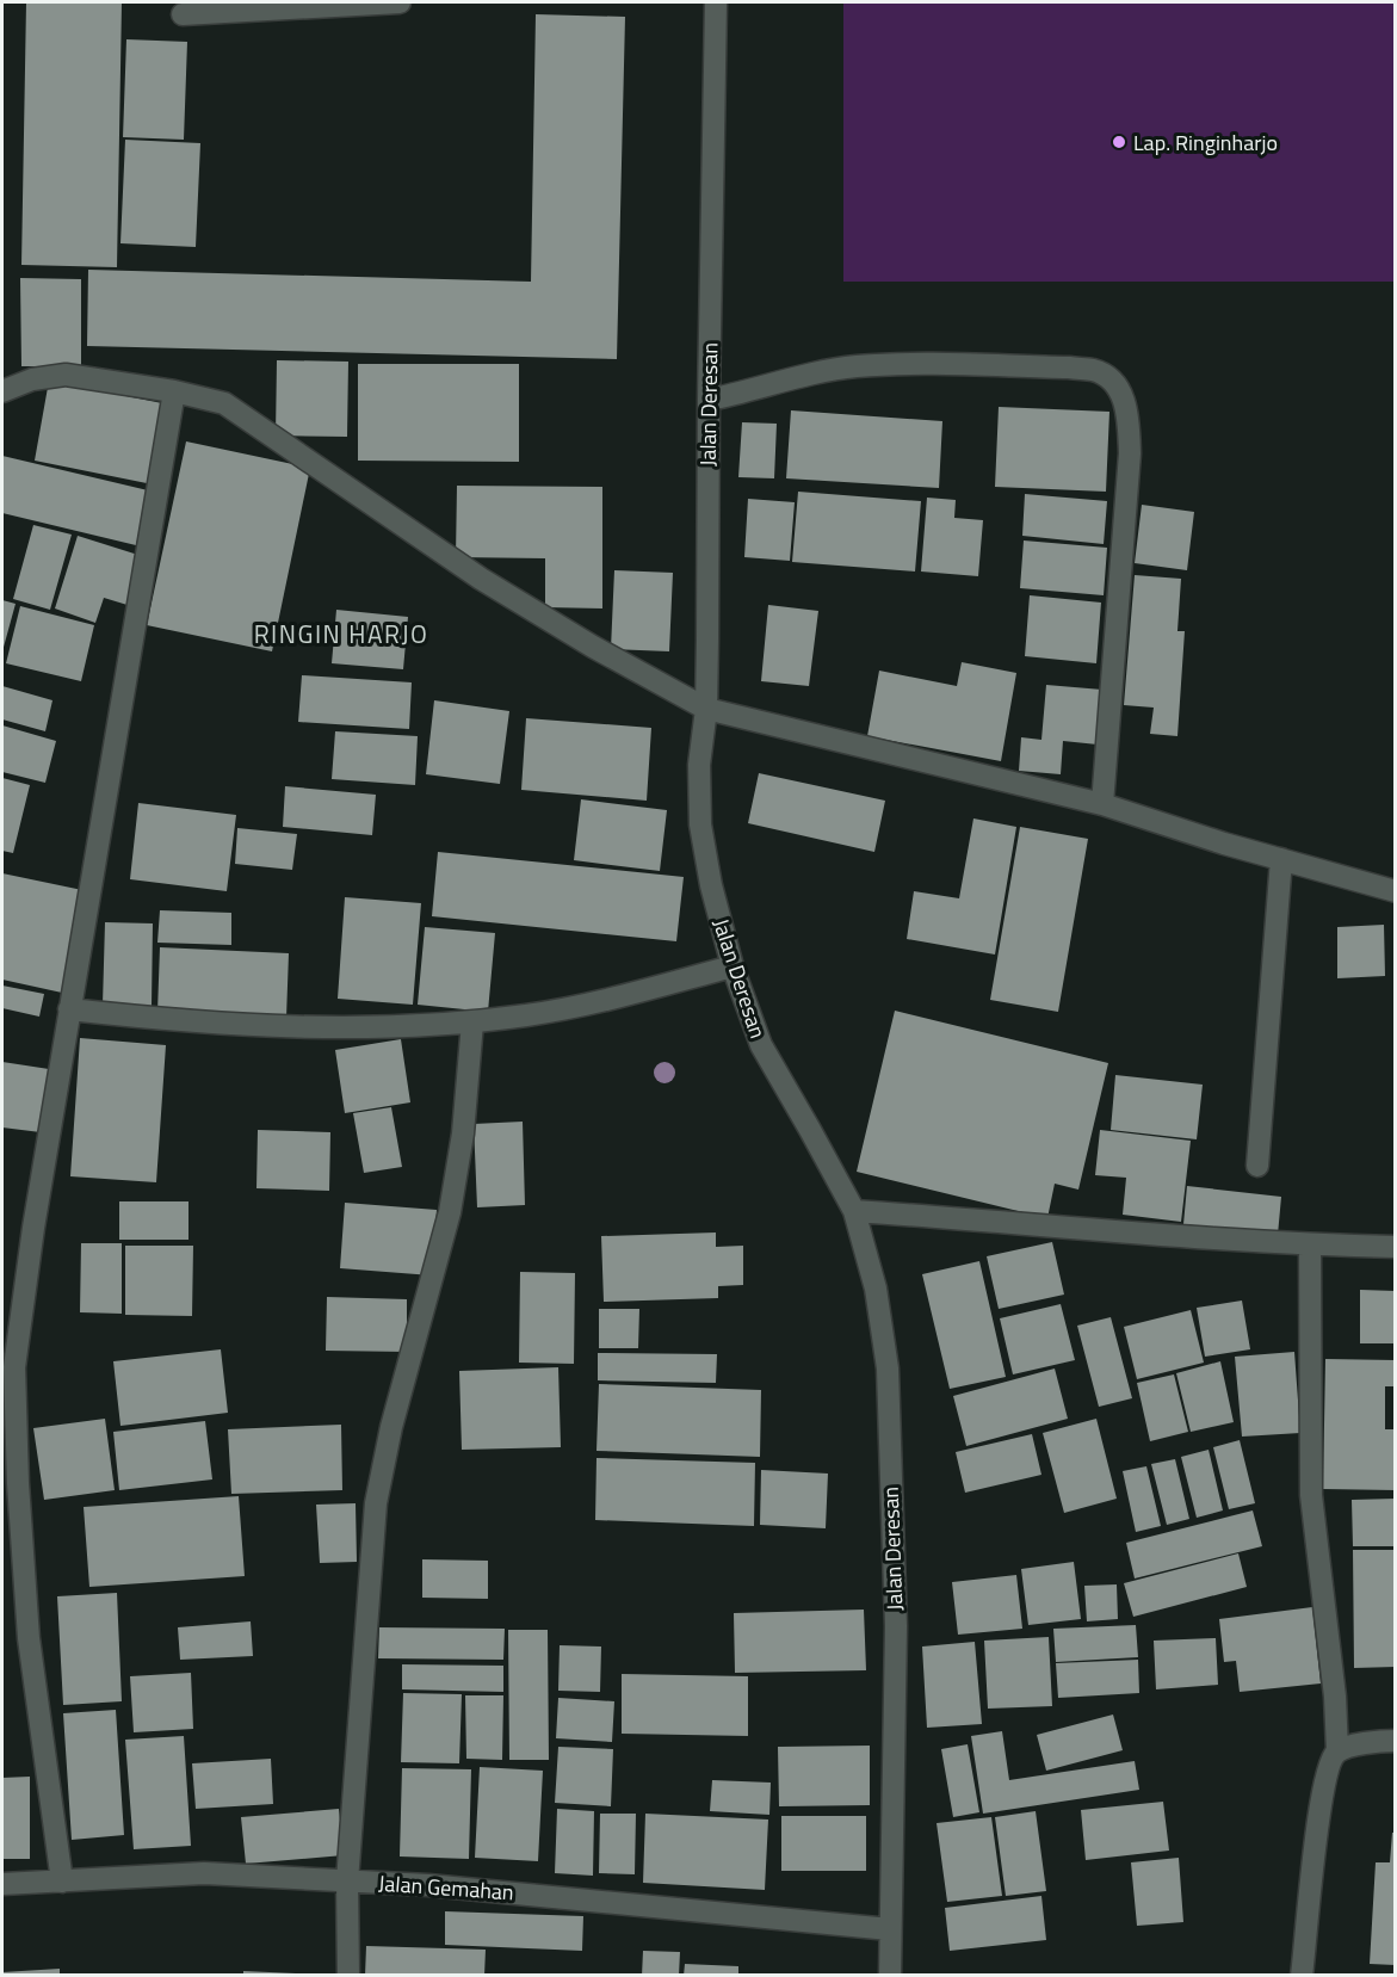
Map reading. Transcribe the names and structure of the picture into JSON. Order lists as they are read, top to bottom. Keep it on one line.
{"streets":{"street":["Jalan Deresan","Jalan Gemahan"]},"crossings":[["Jalan Deresan","Jalan Gemahan"]],"districts":["RINGIN HARJO"],"places":["Lap. Ringinharjo"]}
